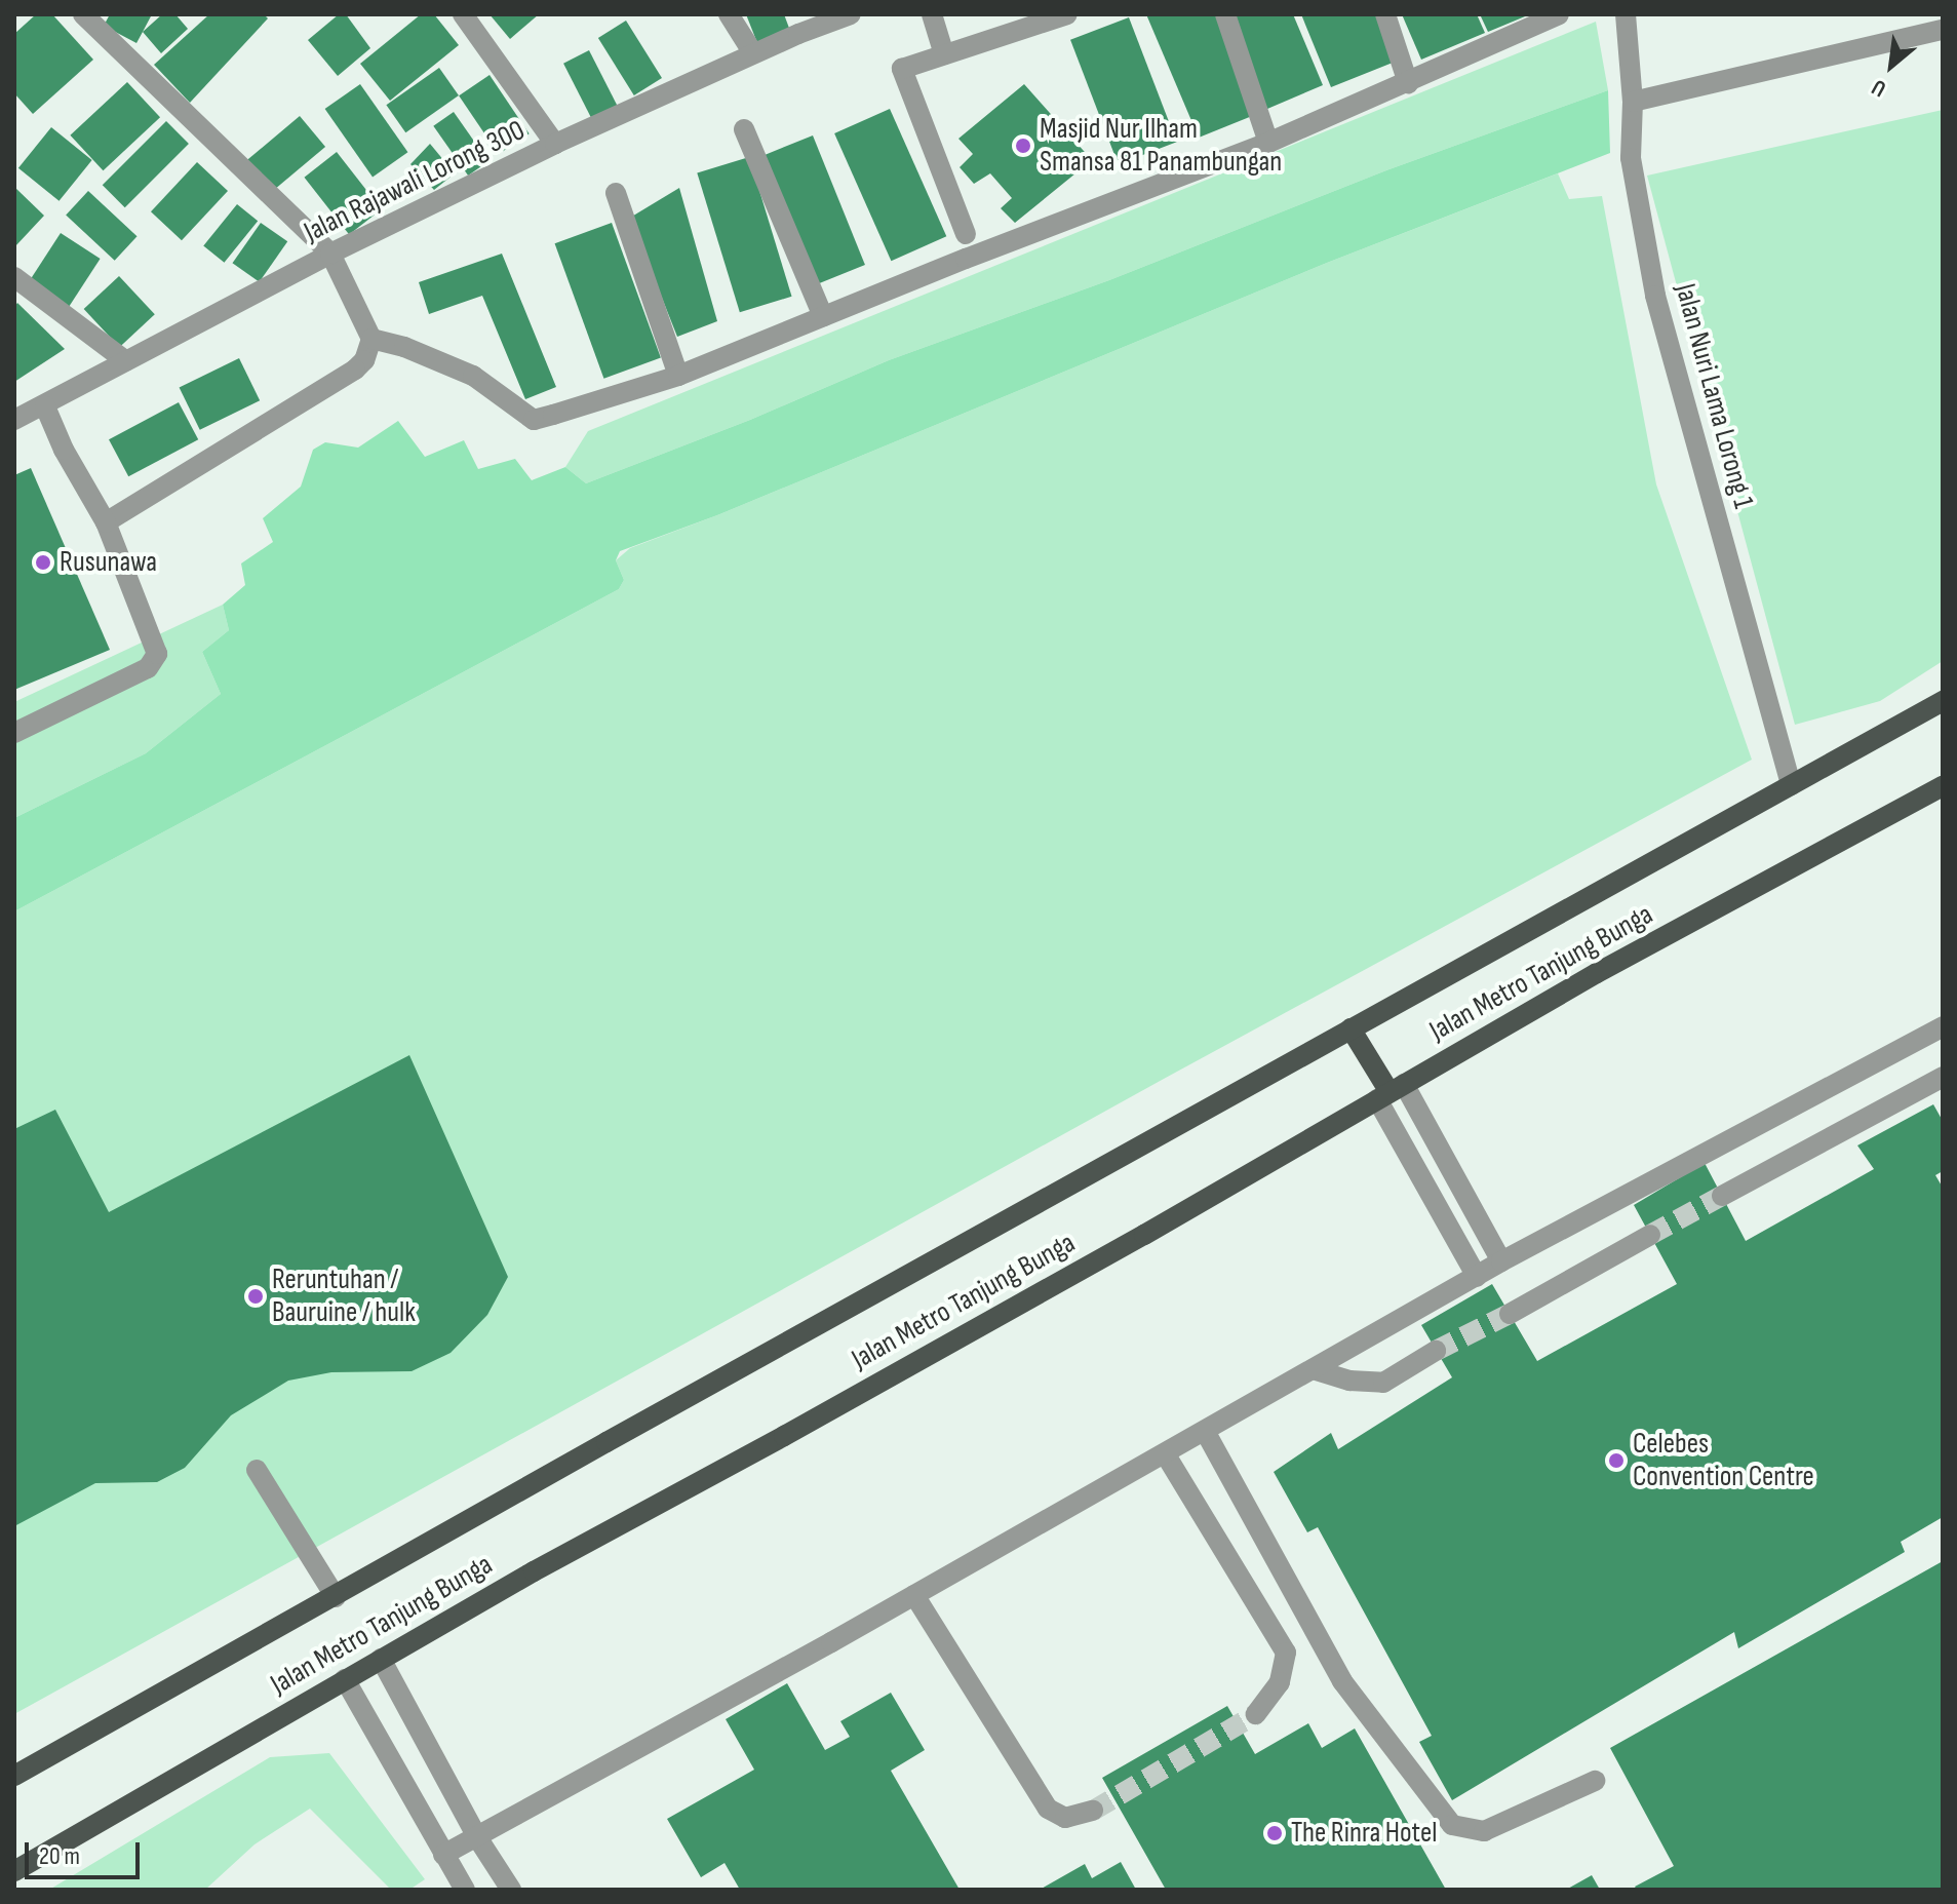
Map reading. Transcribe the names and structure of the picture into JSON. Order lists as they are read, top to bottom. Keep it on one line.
{"streets":{"main road":["Jalan Metro Tanjung Bunga"],"street":["Jalan Rajawali Lorong 300","Jalan Nuri Lama Lorong 1"]},"crossings":[["Jalan Nuri Lama Lorong 1","Jalan Metro Tanjung Bunga"]],"places":["Masjid Nur Ilham Smansa 81 Panambungan","Rusunawa","Reruntuhan / Bauruine / hulk","Celebes Convention Centre","The Rinra Hotel"],"scale_bar":"20 m","north":"bottom left"}
